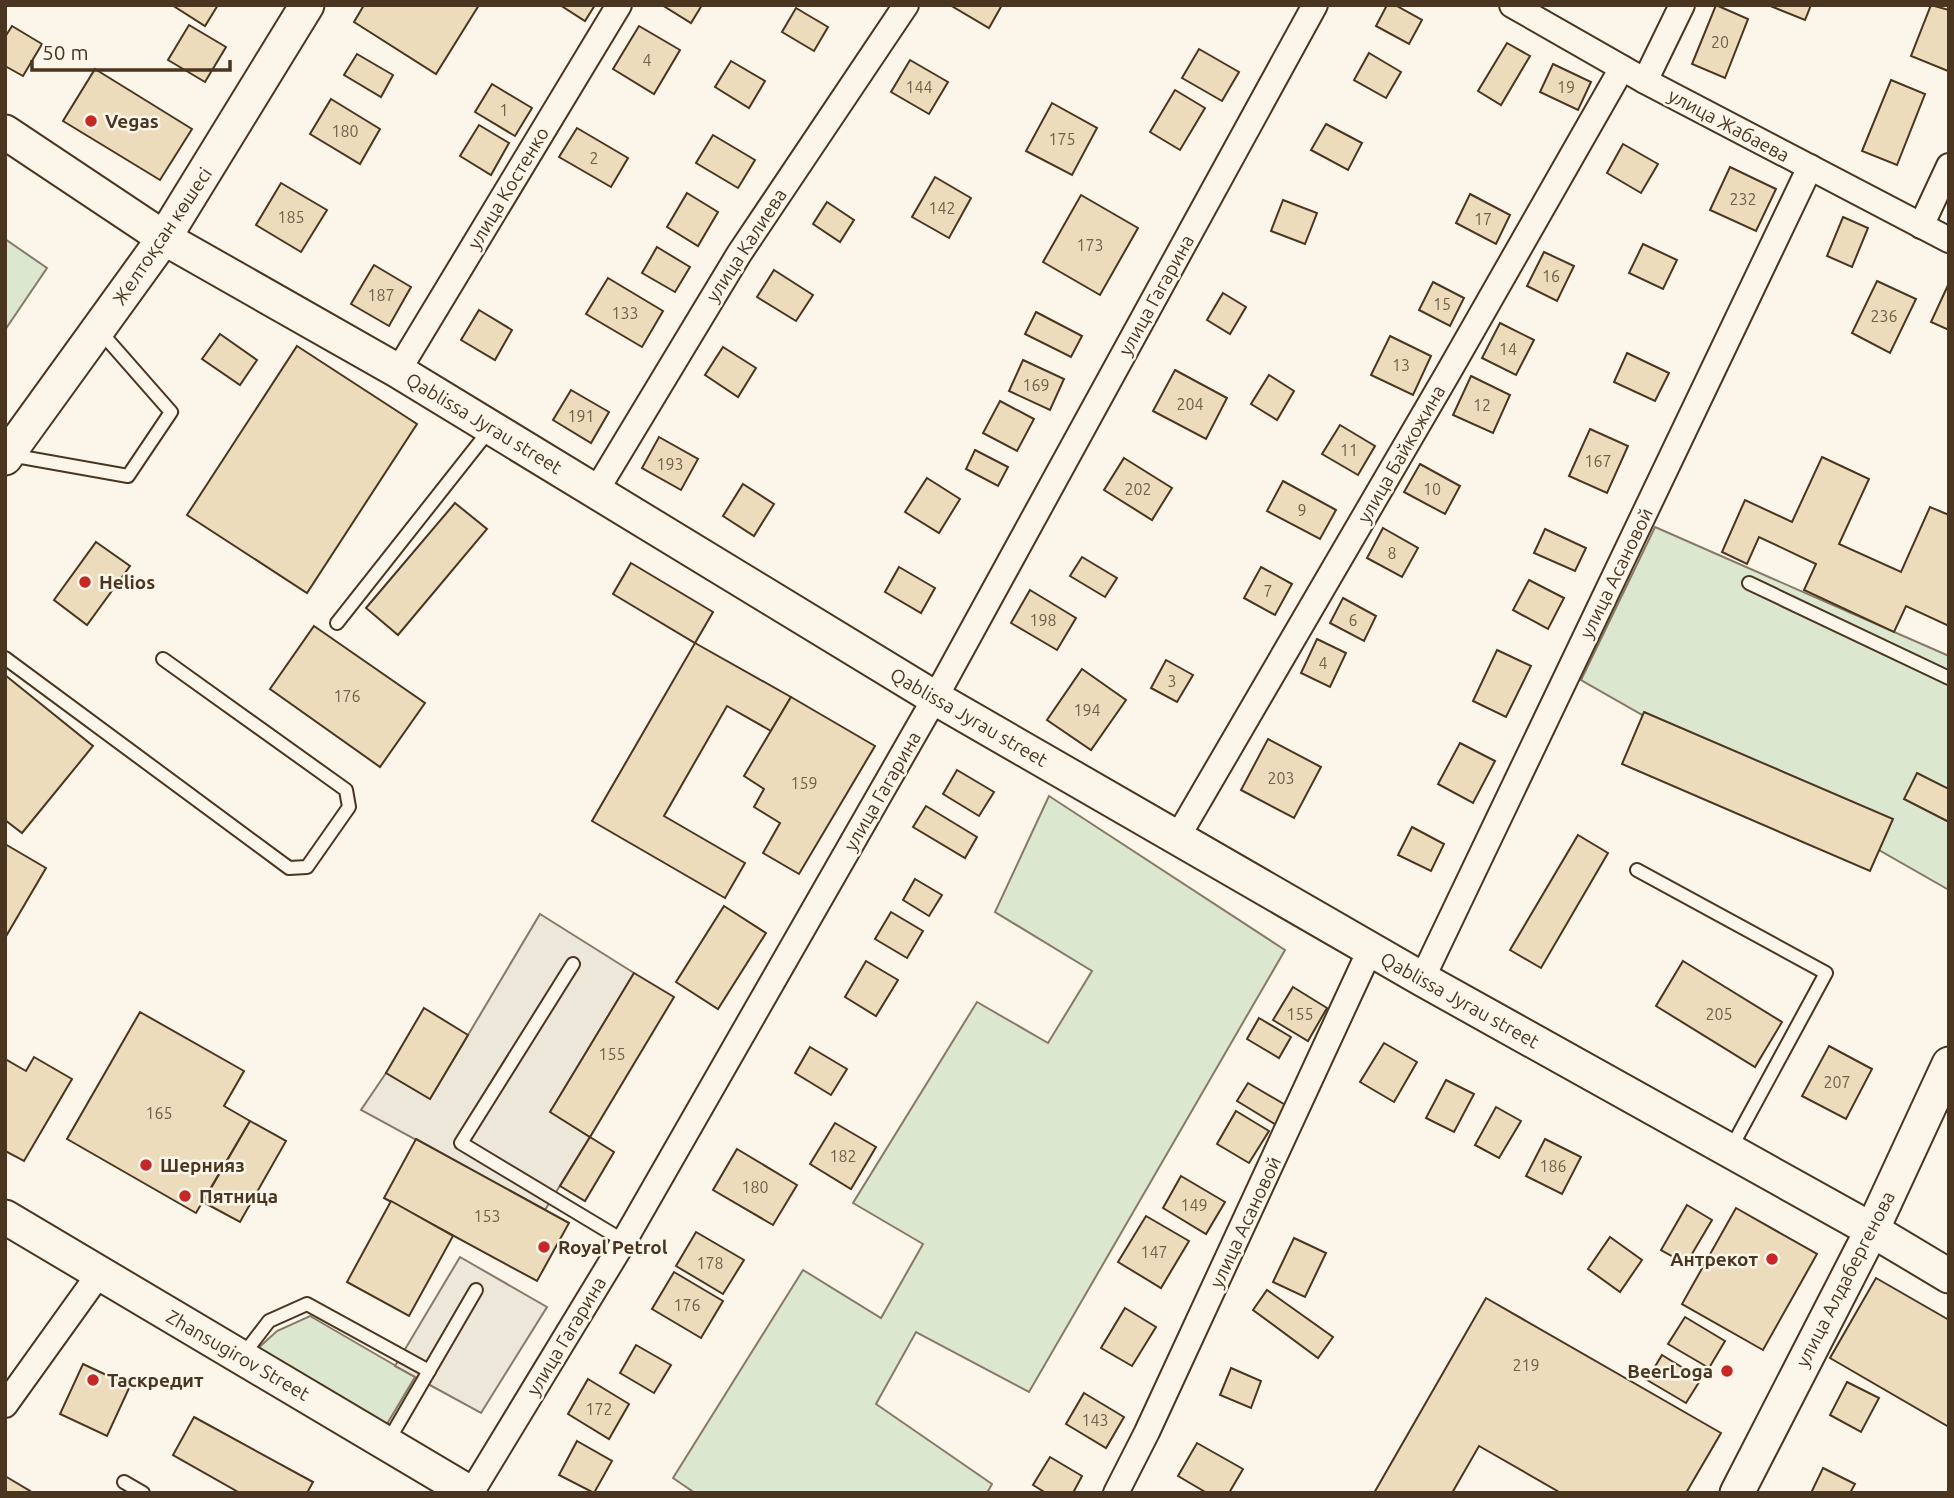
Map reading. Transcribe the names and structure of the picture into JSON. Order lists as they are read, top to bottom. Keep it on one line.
{"streets":{"street":["улица Жабаева","улица Костенко","Желтоқсан көшесі","улица Калиева","улица Гагарина","Qablissa Jyrau street","улица Байкожина","улица Асановой","улица Алдабергенова","Zhansugirov Street"]},"crossings":[["улица Жабаева","улица Байкожина"],["улица Жабаева","улица Асановой"],["улица Костенко","Qablissa Jyrau street"],["Желтоқсан көшесі","Qablissa Jyrau street"],["улица Калиева","Qablissa Jyrau street"],["улица Гагарина","Qablissa Jyrau street"],["улица Гагарина","Zhansugirov Street"],["Qablissa Jyrau street","улица Байкожина"],["Qablissa Jyrau street","улица Асановой"],["Qablissa Jyrau street","улица Алдабергенова"]],"places":["Vegas","Helios","Шернияз","Пятница","Royal Petrol","Антрекот","BeerLoga","Таскредит"],"house_numbers":["20","4","144","19","1","180","175","2","232","142","185","17","173","16","187","15","133","236","14","13","169","204","12","191","11","167","193","202","10","9","8","7","198","6","4","3","176","194","203","159","155","205","155","207","165","182","186","180","149","153","147","178","176","219","172","143"],"scale_bar":"50 m"}
